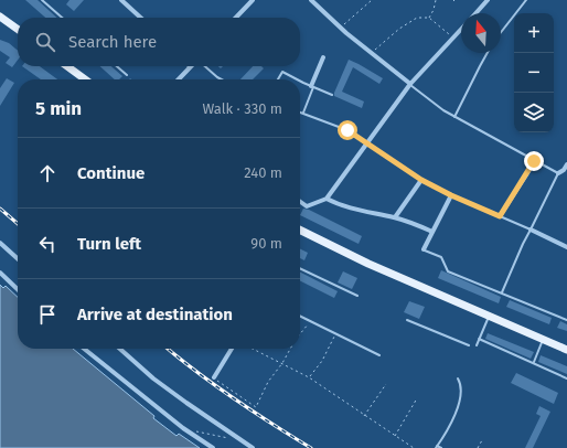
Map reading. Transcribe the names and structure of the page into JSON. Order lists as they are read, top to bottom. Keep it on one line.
{"north":"top","page":{"map_buttons":["+","−"],"search":"Search here","heading":["5 min","Walk · 330 m"],"list":[["Continue","240 m"],["Turn left","90 m"],"Arrive at destination"]}}
